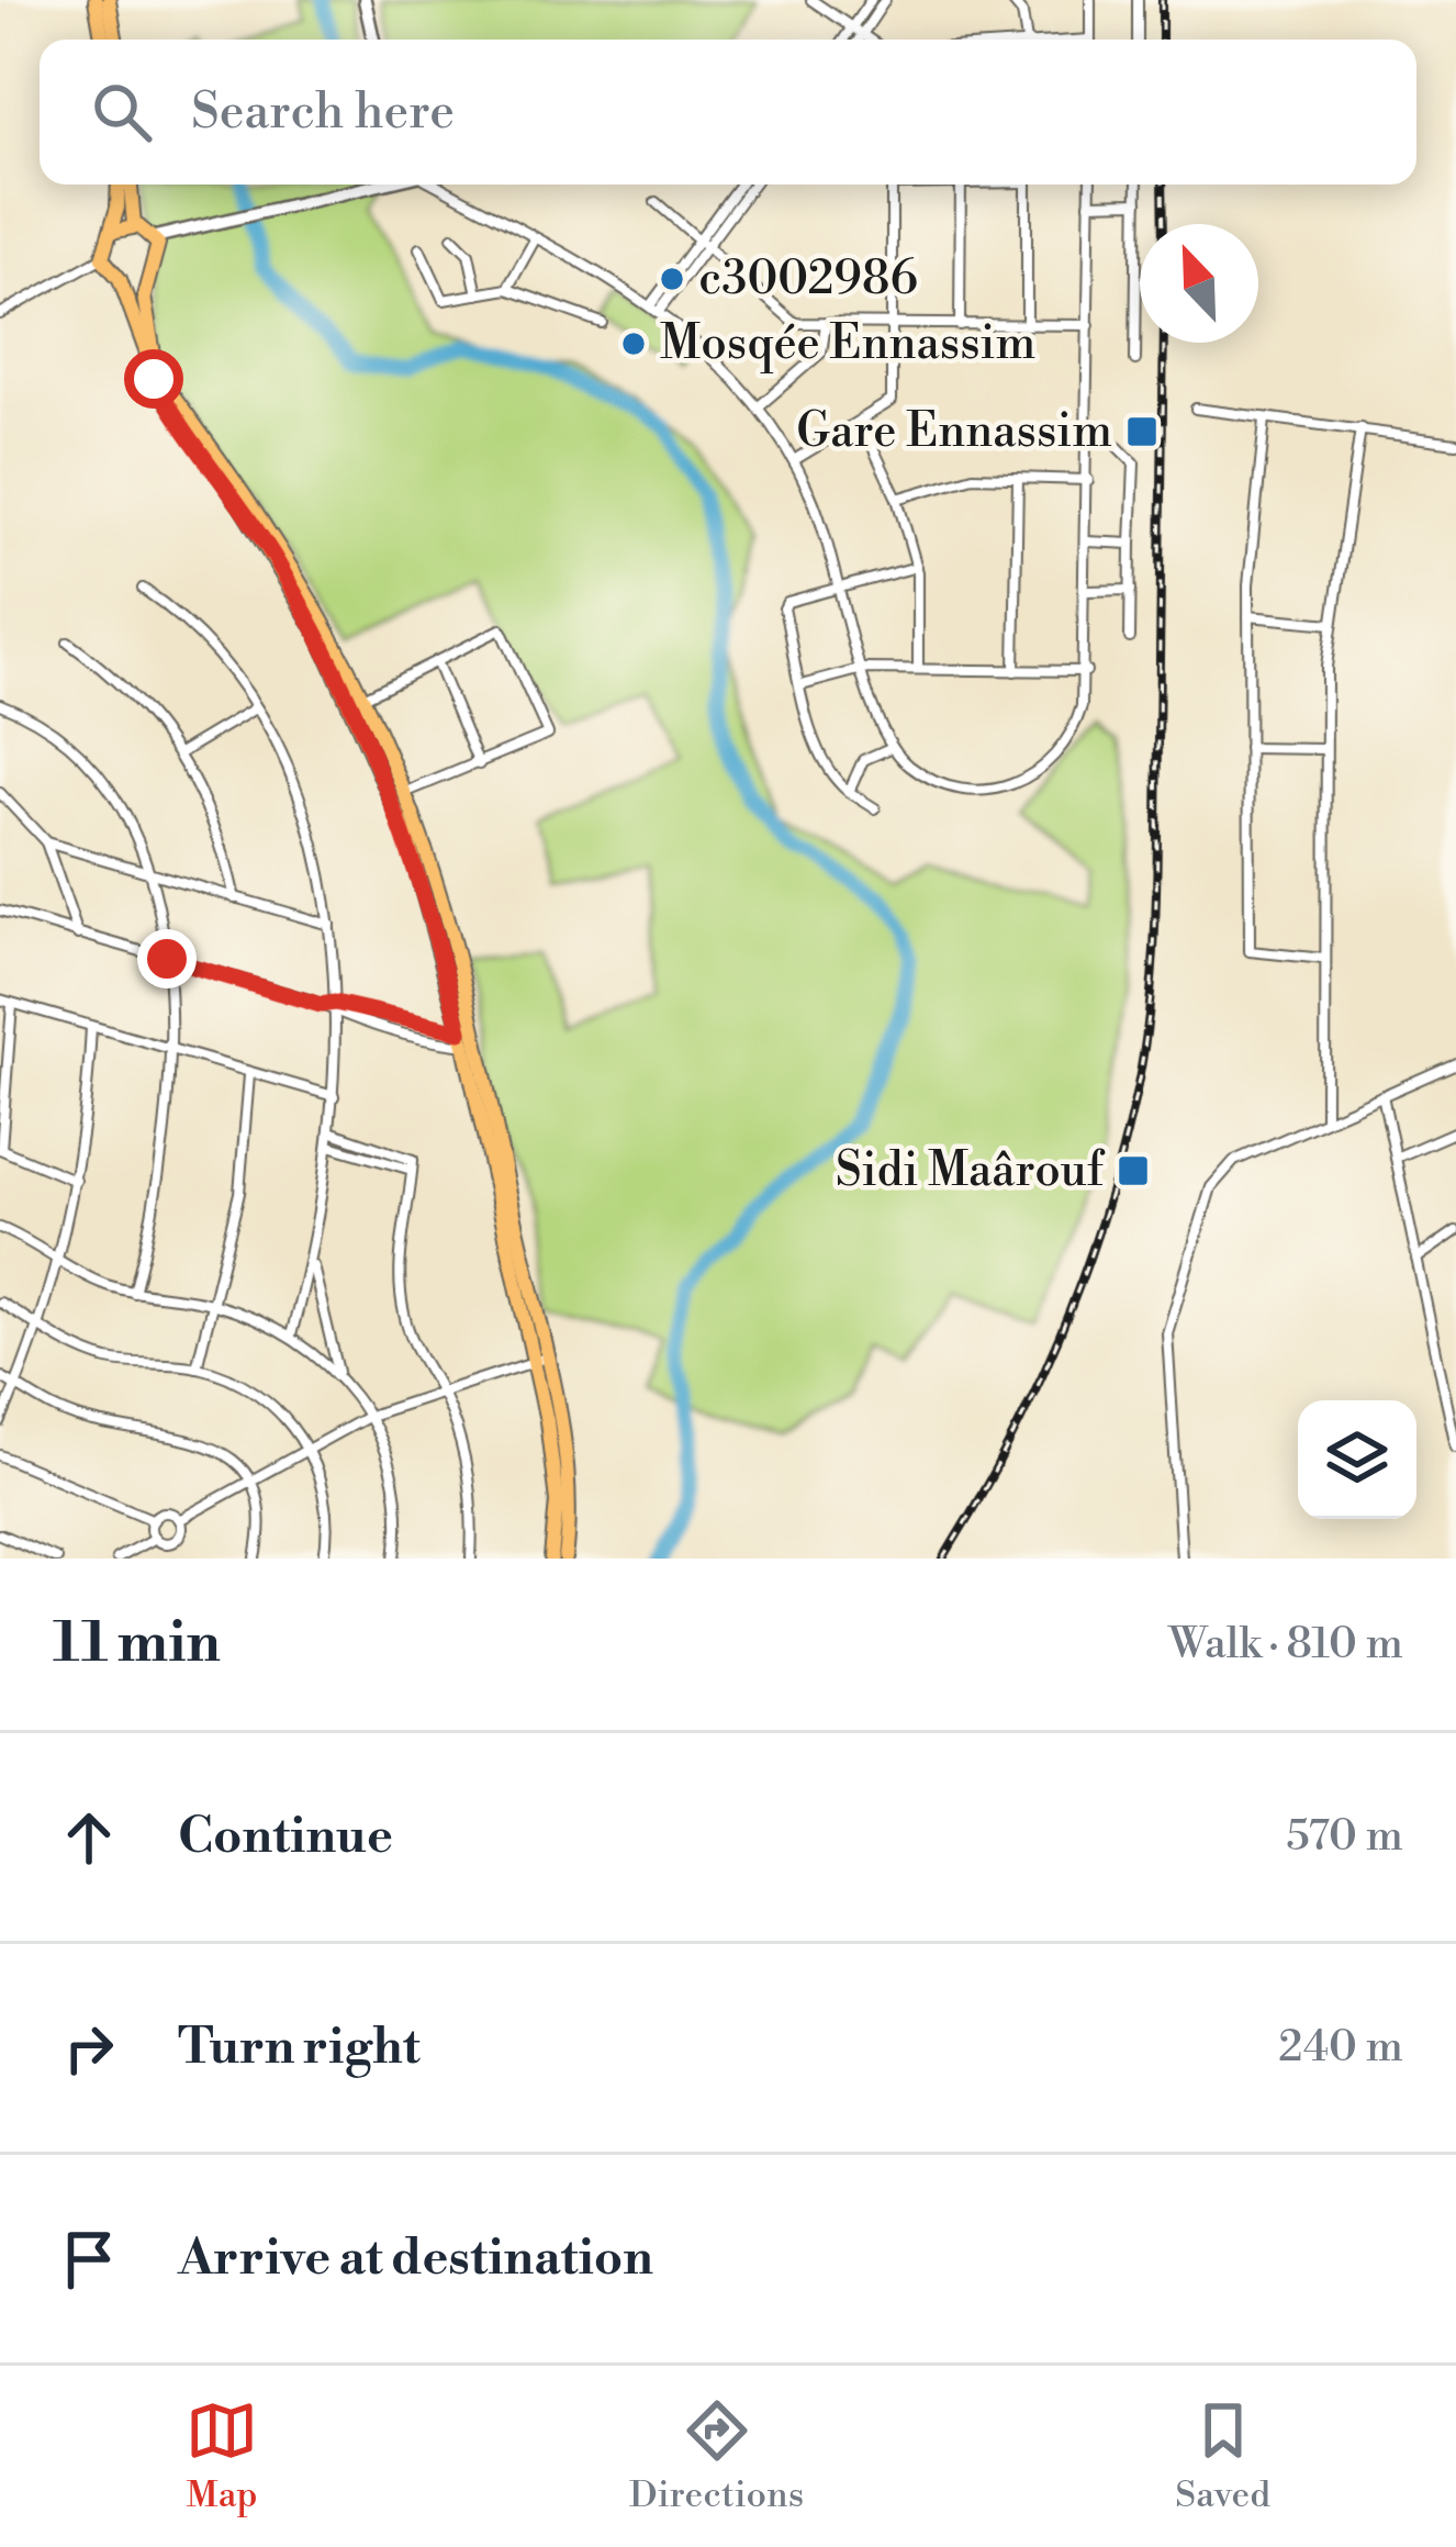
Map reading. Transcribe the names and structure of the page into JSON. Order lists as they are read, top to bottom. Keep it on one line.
{"places":{"other":["c3002986","Mosqée Ennassim"],"transit":["Gare Ennassim","Sidi Maârouf"]},"north":"top left","page":{"search":"Search here","heading":["11 min","Walk · 810 m"],"list":[["Continue","570 m"],["Turn right","240 m"],"Arrive at destination"],"nav":["Map","Directions","Saved"]}}
